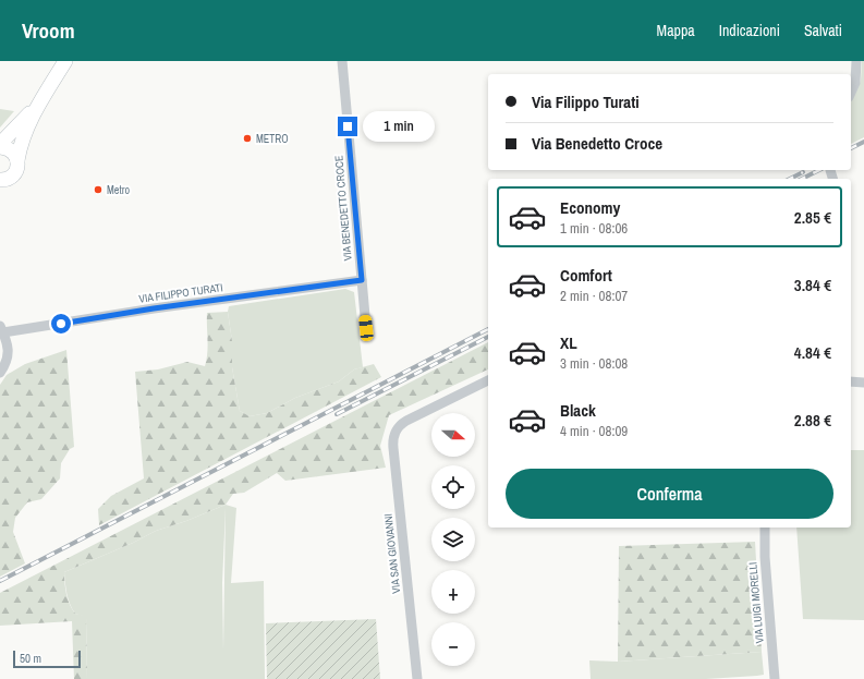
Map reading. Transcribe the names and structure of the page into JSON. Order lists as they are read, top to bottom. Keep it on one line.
{"streets":{"street":["VIA BENEDETTO CROCE","VIA FILIPPO TURATI","VIA SAN GIOVANNI","VIA LUIGI MORELLI"]},"crossings":[["VIA BENEDETTO CROCE","VIA FILIPPO TURATI"]],"places":["METRO","Metro"],"scale_bar":"50 m","north":"right","page":{"header":"Vroom","nav":["Mappa","Indicazioni","Salvati"],"banner":["Via Filippo Turati","Via Benedetto Croce"],"bubble":"1 min","list":[{"name":"Economy","note":"1 min · 08:06","value":"2.85 €"},{"name":"Comfort","note":"2 min · 08:07","value":"3.84 €"},{"name":"XL","note":"3 min · 08:08","value":"4.84 €"},{"name":"Black","note":"4 min · 08:09","value":"2.88 €"}],"map_buttons":["+","−"],"buttons":"Conferma","scale":"50 m"}}
